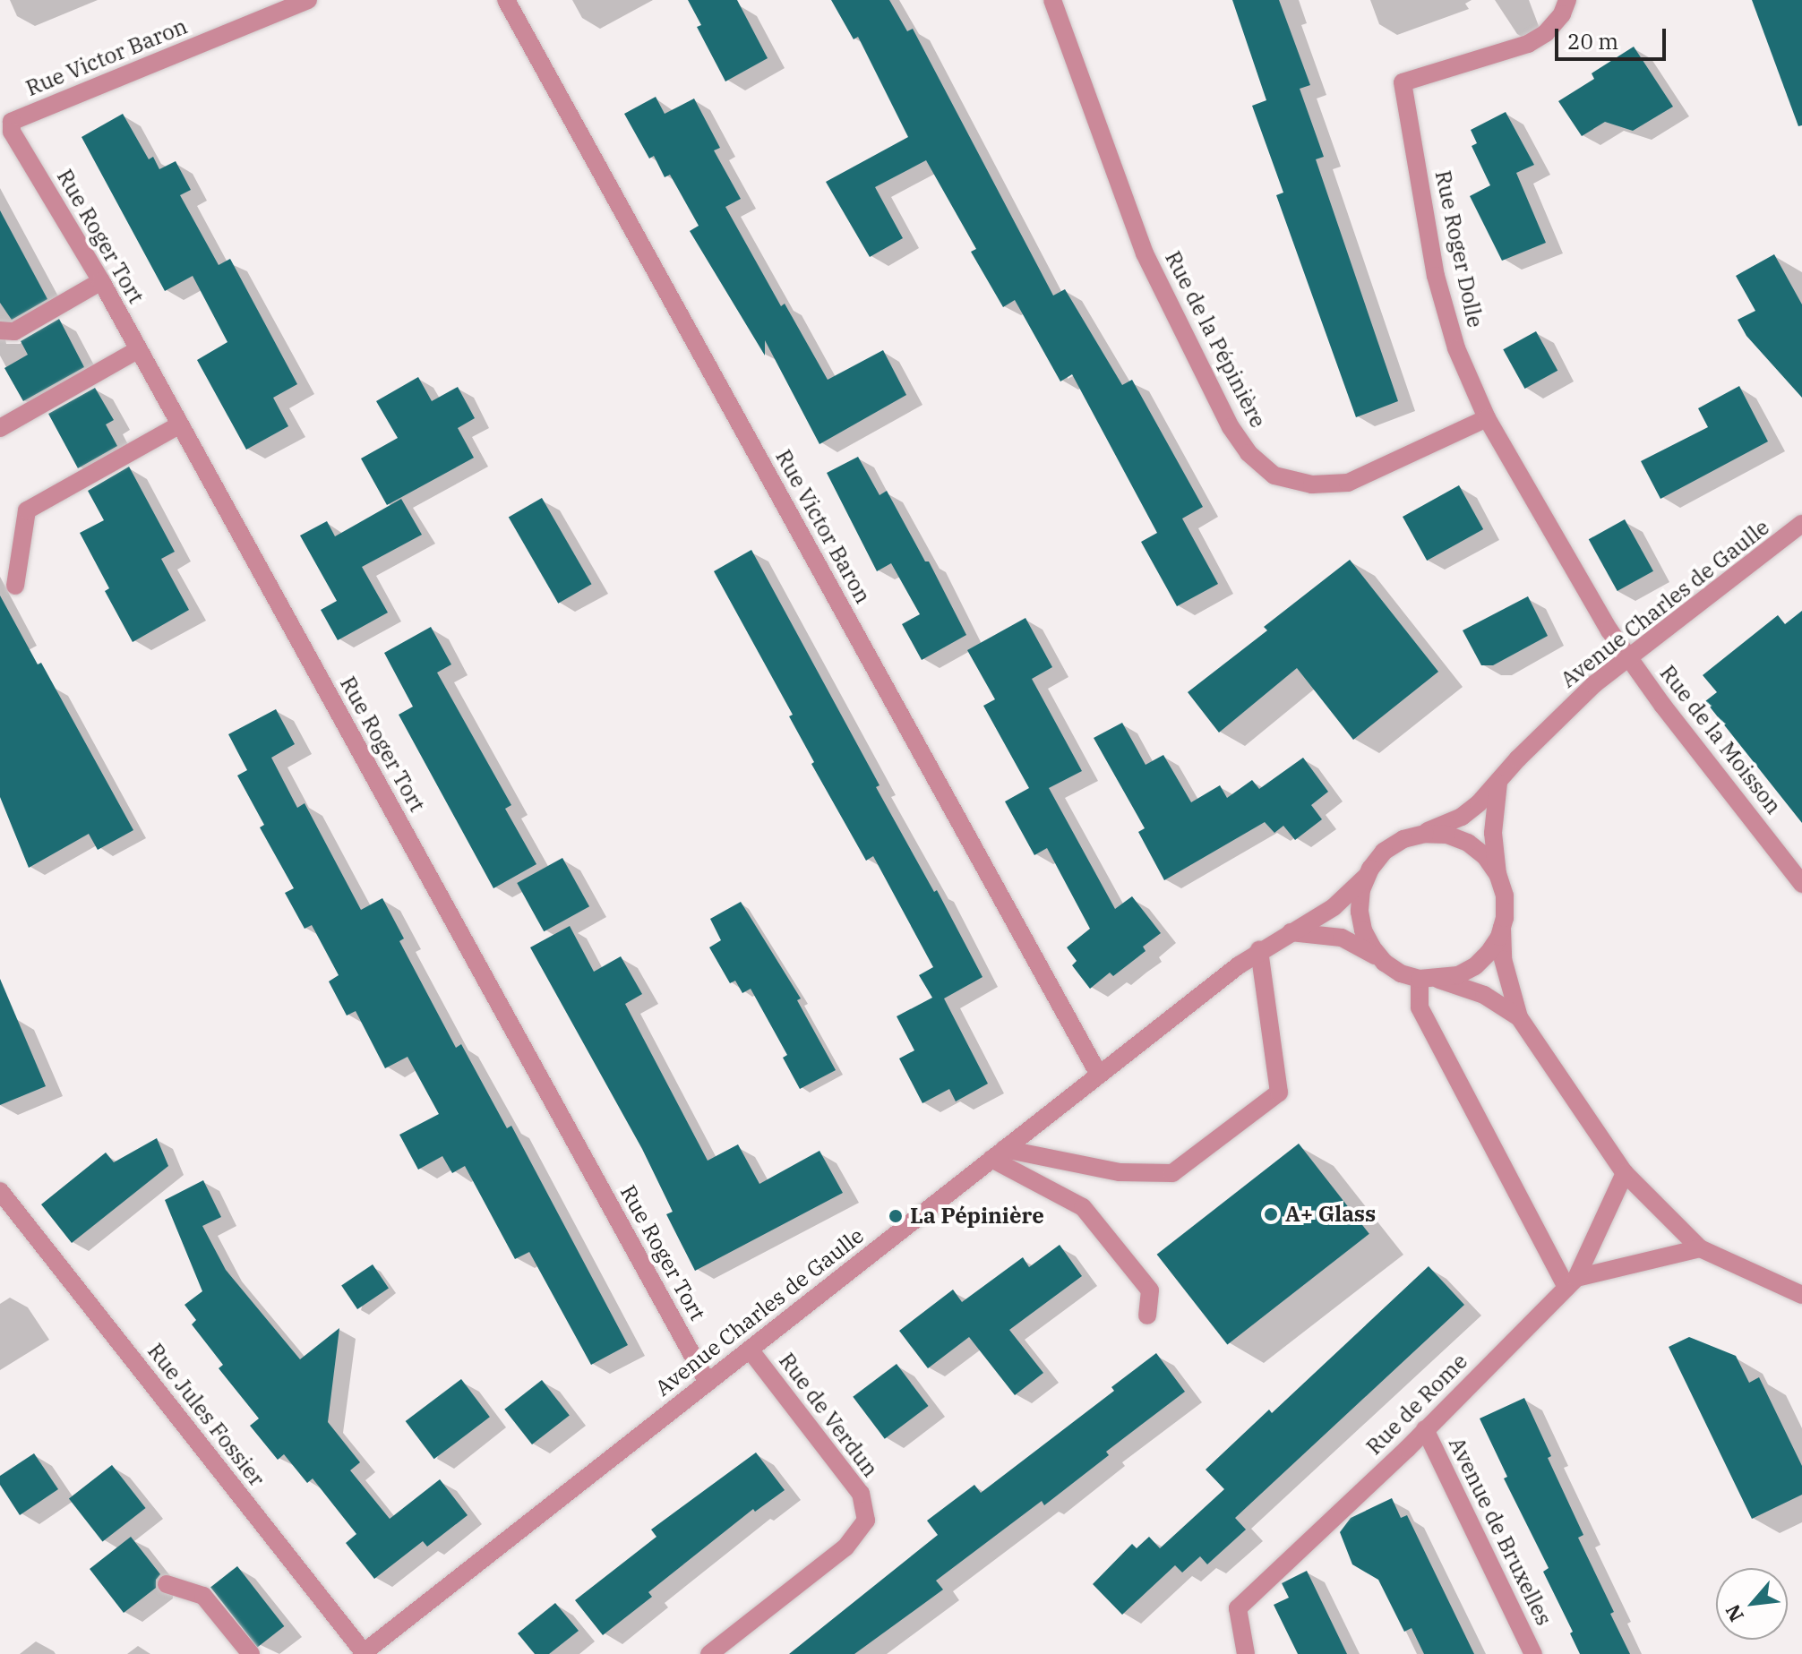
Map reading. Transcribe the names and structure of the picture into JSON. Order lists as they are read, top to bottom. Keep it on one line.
{"streets":{"street":["Rue Victor Baron","Rue Roger Tort","Rue Roger Dolle","Rue de la Pépinière","Avenue Charles de Gaulle","Rue de la Moisson","Rue de Rome","Rue Jules Fossier","Rue de Verdun","Avenue de Bruxelles"]},"crossings":[["Rue Victor Baron","Rue Roger Tort"],["Rue Victor Baron","Avenue Charles de Gaulle"],["Rue Roger Tort","Avenue Charles de Gaulle"],["Rue Roger Dolle","Rue de la Pépinière"],["Rue Roger Dolle","Avenue Charles de Gaulle"],["Rue Roger Dolle","Rue de la Moisson"],["Avenue Charles de Gaulle","Rue de la Moisson"],["Avenue Charles de Gaulle","Rue Jules Fossier"],["Avenue Charles de Gaulle","Rue de Verdun"],["Rue de Rome","Avenue de Bruxelles"]],"places":["A+ Glass","La Pépinière"],"scale_bar":"20 m","north":"bottom left"}
